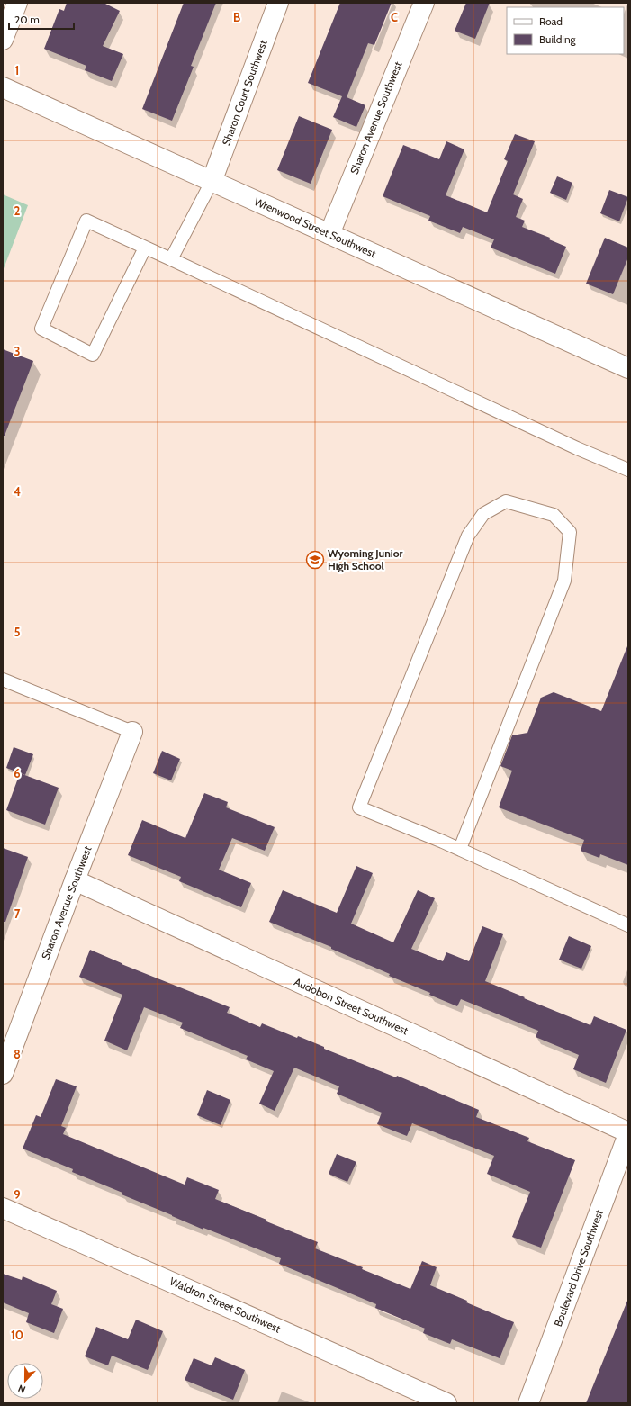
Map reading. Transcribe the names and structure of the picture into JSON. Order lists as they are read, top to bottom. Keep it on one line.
{"streets":{"street":["Sharon Court Southwest","Sharon Avenue Southwest","Wrenwood Street Southwest","Audobon Street Southwest","Boulevard Drive Southwest","Waldron Street Southwest"]},"crossings":[["Sharon Court Southwest","Wrenwood Street Southwest"],["Sharon Avenue Southwest","Wrenwood Street Southwest"],["Sharon Avenue Southwest","Audobon Street Southwest"],["Audobon Street Southwest","Boulevard Drive Southwest"]],"places":{"school or university":["Wyoming Junior High School"]},"legend":["Road","Building"],"scale_bar":"20 m","north":"bottom","grid":{"columns":["B","C"],"rows":["1","2","3","4","5","6","7","8","9","10"]}}
